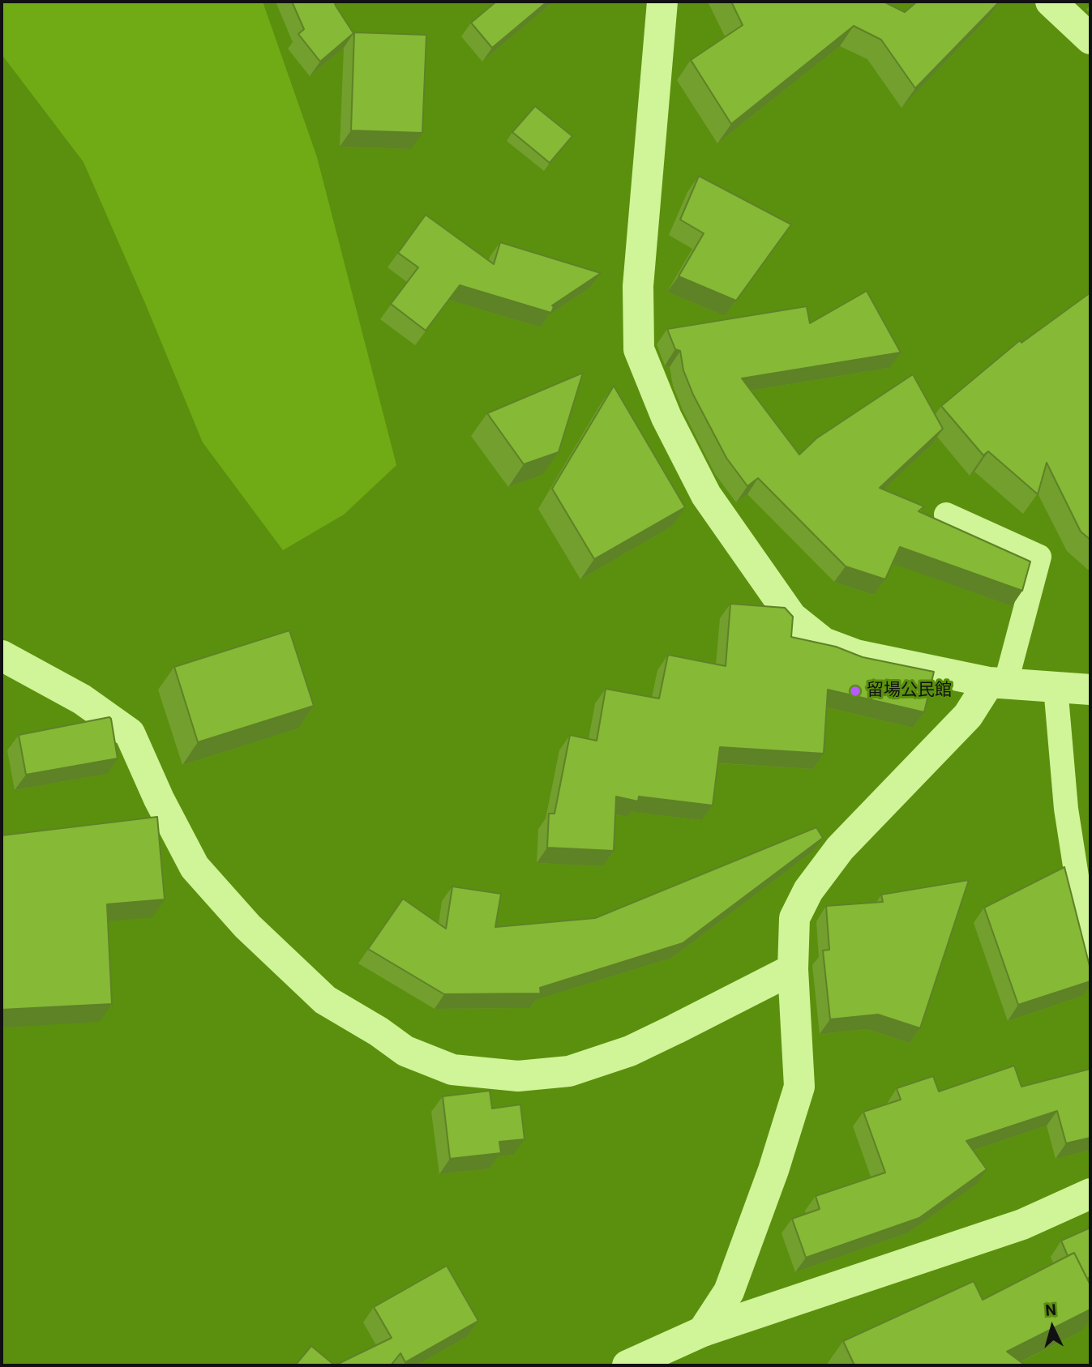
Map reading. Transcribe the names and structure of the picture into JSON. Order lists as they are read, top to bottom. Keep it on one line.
{"places":["留場公民館"],"north":"top"}
